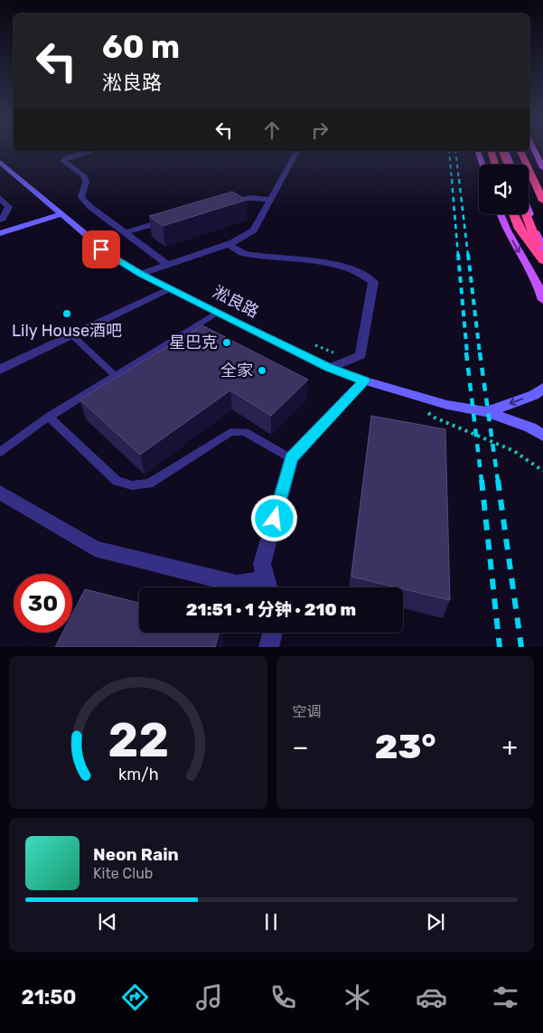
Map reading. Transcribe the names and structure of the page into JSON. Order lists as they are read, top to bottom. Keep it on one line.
{"streets":{"street":["淞良路"]},"places":["Lily House酒吧","星巴克","全家"],"page":{"turn":["60 m","淞良路"],"limit":"30","trip":"21:51 · 1 分钟 · 210 m","tile":"空调","heat":["−","23°","+"],"song":["Neon Rain","Kite Club"],"tabs":"21:50","gauge":["22","km/h"]}}
